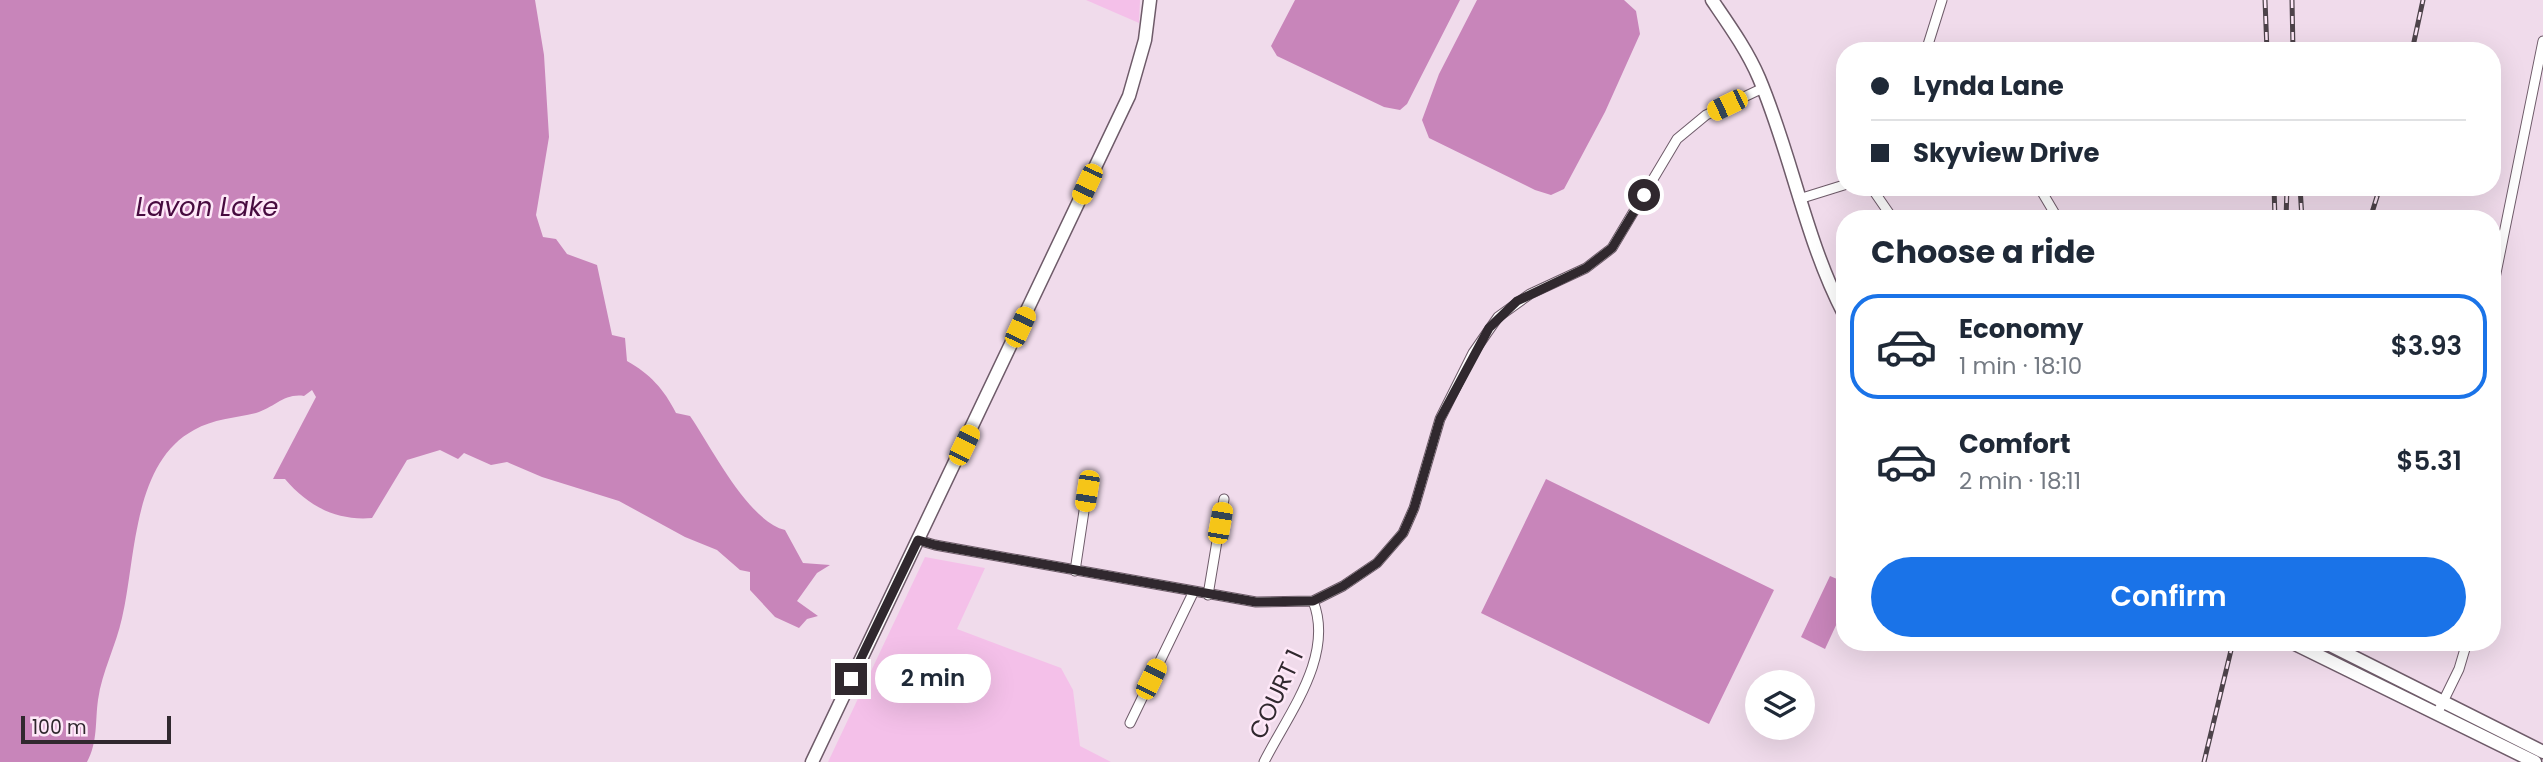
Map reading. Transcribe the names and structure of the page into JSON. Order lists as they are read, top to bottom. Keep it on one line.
{"streets":{"street":["COURT 1"]},"water":["Lavon Lake"],"scale_bar":"100 m","page":{"banner":["Lynda Lane","Skyview Drive"],"heading":"Choose a ride","list":[{"name":"Economy","note":"1 min · 18:10","value":"$3.93"},{"name":"Comfort","note":"2 min · 18:11","value":"$5.31"}],"buttons":"Confirm","bubble":"2 min","scale":"100 m"}}
